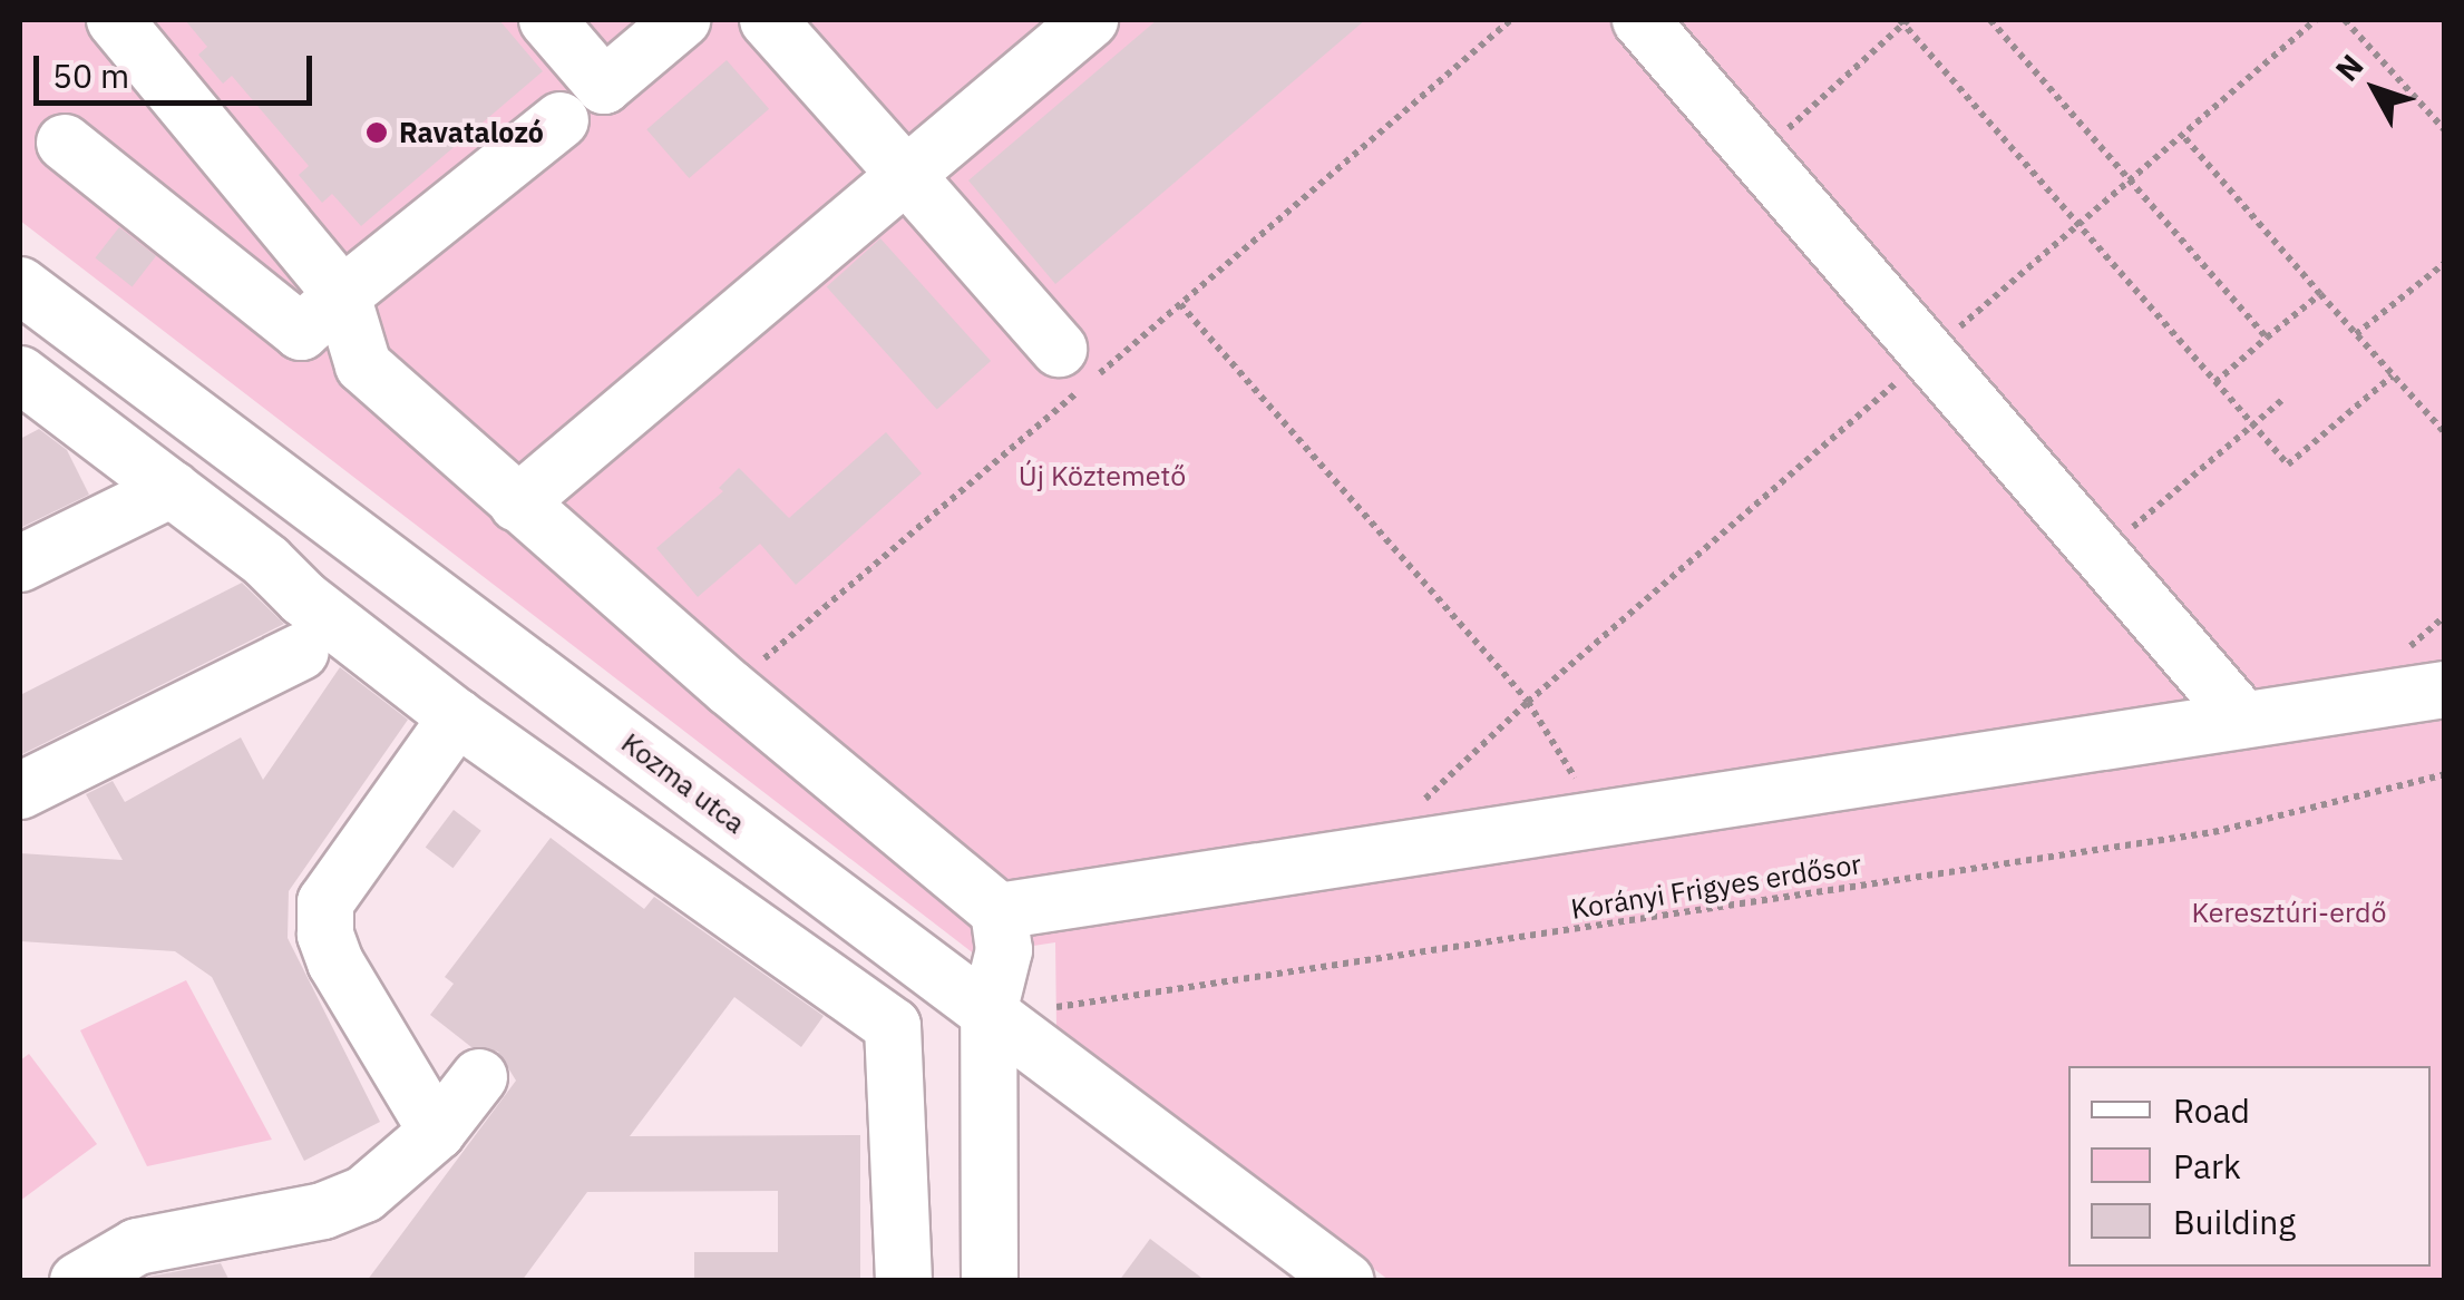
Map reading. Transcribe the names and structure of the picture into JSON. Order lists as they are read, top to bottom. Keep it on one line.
{"streets":{"street":["Kozma utca"],"path":["Korányi Frigyes erdősor"]},"crossings":[["Kozma utca","Korányi Frigyes erdősor"]],"parks":["Új Köztemető","Keresztúri-erdő"],"places":["Ravatalozó"],"legend":["Road","Park","Building"],"scale_bar":"50 m","north":"top left"}
